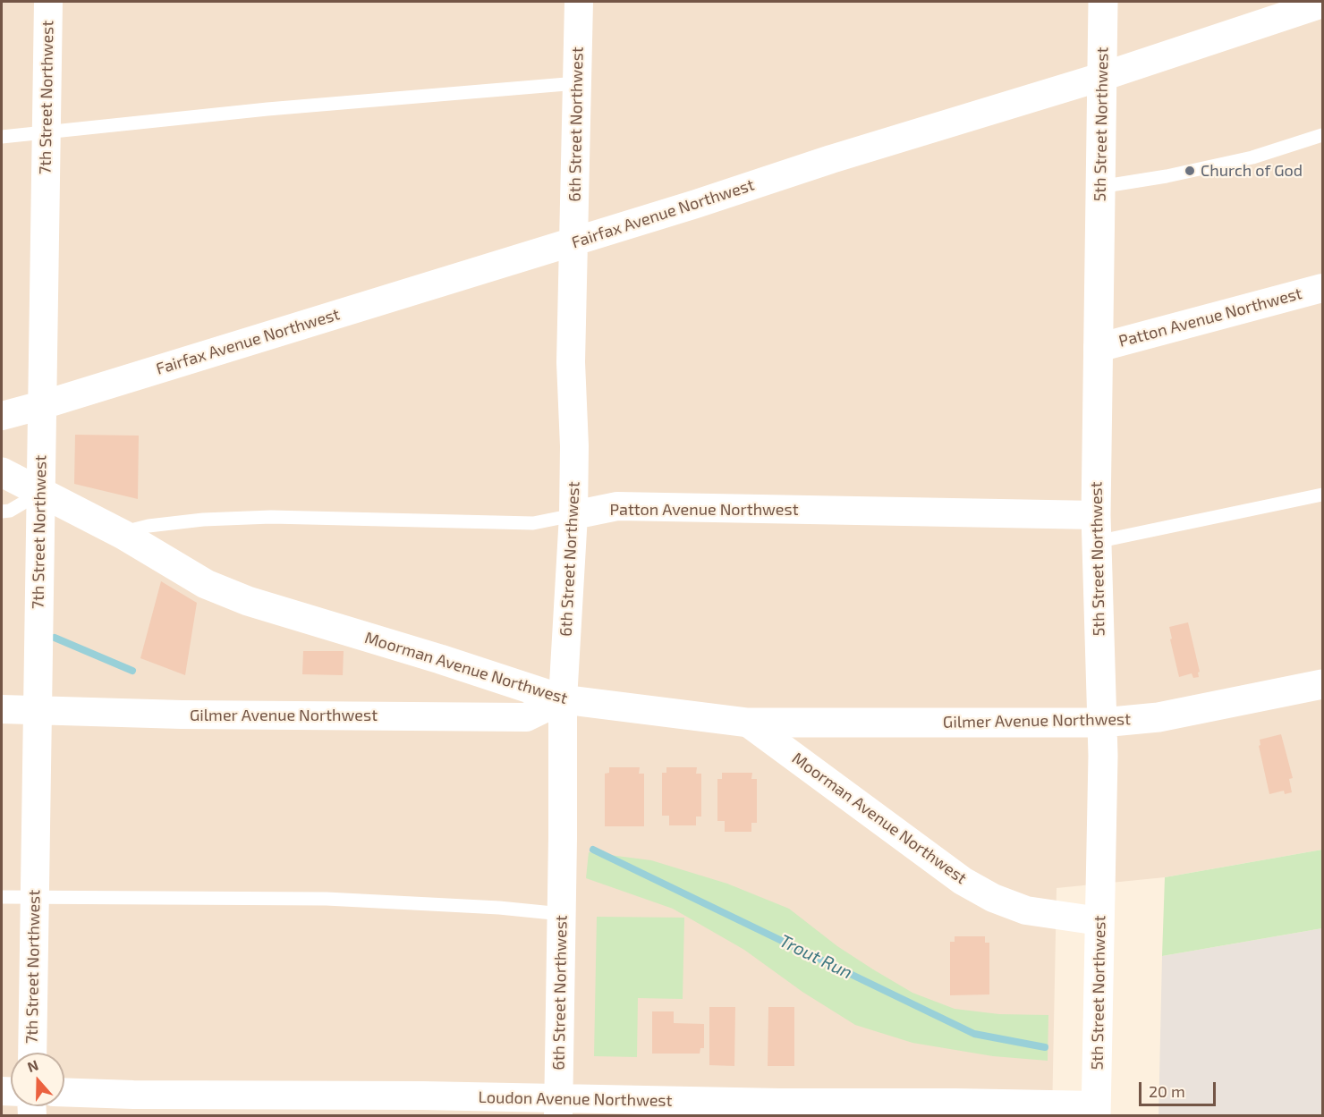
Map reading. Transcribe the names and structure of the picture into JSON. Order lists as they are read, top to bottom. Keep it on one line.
{"streets":{"street":["7th Street Northwest","6th Street Northwest","5th Street Northwest","Fairfax Avenue Northwest","Patton Avenue Northwest","Moorman Avenue Northwest","Gilmer Avenue Northwest","Loudon Avenue Northwest"]},"crossings":[["7th Street Northwest","Fairfax Avenue Northwest"],["7th Street Northwest","Moorman Avenue Northwest"],["7th Street Northwest","Gilmer Avenue Northwest"],["6th Street Northwest","Fairfax Avenue Northwest"],["6th Street Northwest","Patton Avenue Northwest"],["6th Street Northwest","Moorman Avenue Northwest"],["6th Street Northwest","Gilmer Avenue Northwest"],["6th Street Northwest","Loudon Avenue Northwest"],["5th Street Northwest","Fairfax Avenue Northwest"],["5th Street Northwest","Patton Avenue Northwest"],["5th Street Northwest","Moorman Avenue Northwest"],["5th Street Northwest","Gilmer Avenue Northwest"],["5th Street Northwest","Loudon Avenue Northwest"],["Patton Avenue Northwest","Moorman Avenue Northwest"],["Moorman Avenue Northwest","Gilmer Avenue Northwest"]],"water":["Trout Run"],"places":["Church of God"],"scale_bar":"20 m","north":"top"}
